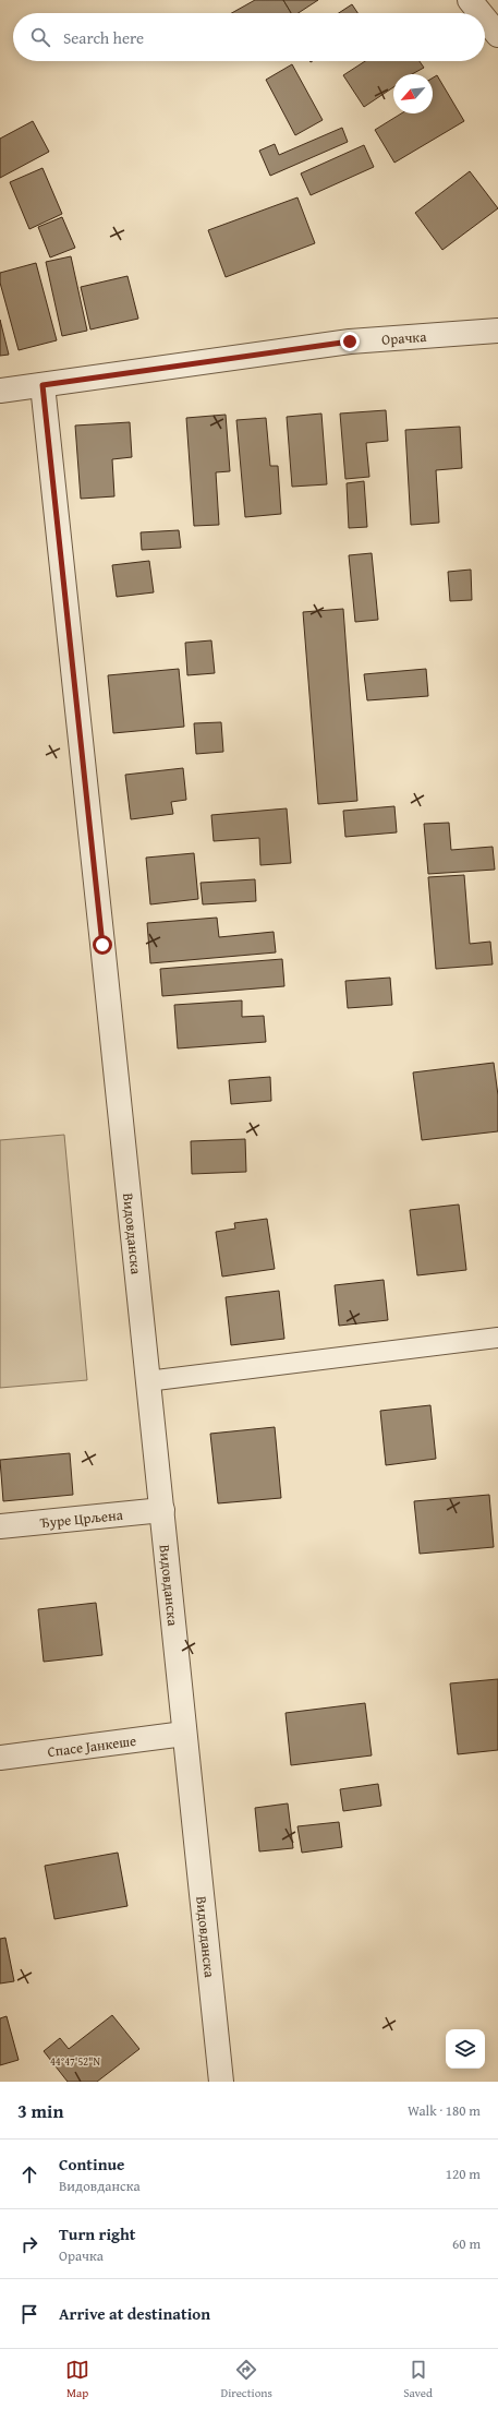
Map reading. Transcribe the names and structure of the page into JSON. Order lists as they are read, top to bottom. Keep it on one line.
{"streets":{"street":["Орачка","Видовданска","Ђуре Црљена","Спасе Јанкеше"]},"crossings":[["Орачка","Видовданска"],["Видовданска","Ђуре Црљена"],["Видовданска","Спасе Јанкеше"]],"north":"bottom left","page":{"search":"Search here","heading":["3 min","Walk · 180 m"],"list":[["Continue","Видовданска","120 m"],["Turn right","Орачка","60 m"],"Arrive at destination"],"nav":["Map","Directions","Saved"]},"coordinates":["44°47'52\"N"]}
